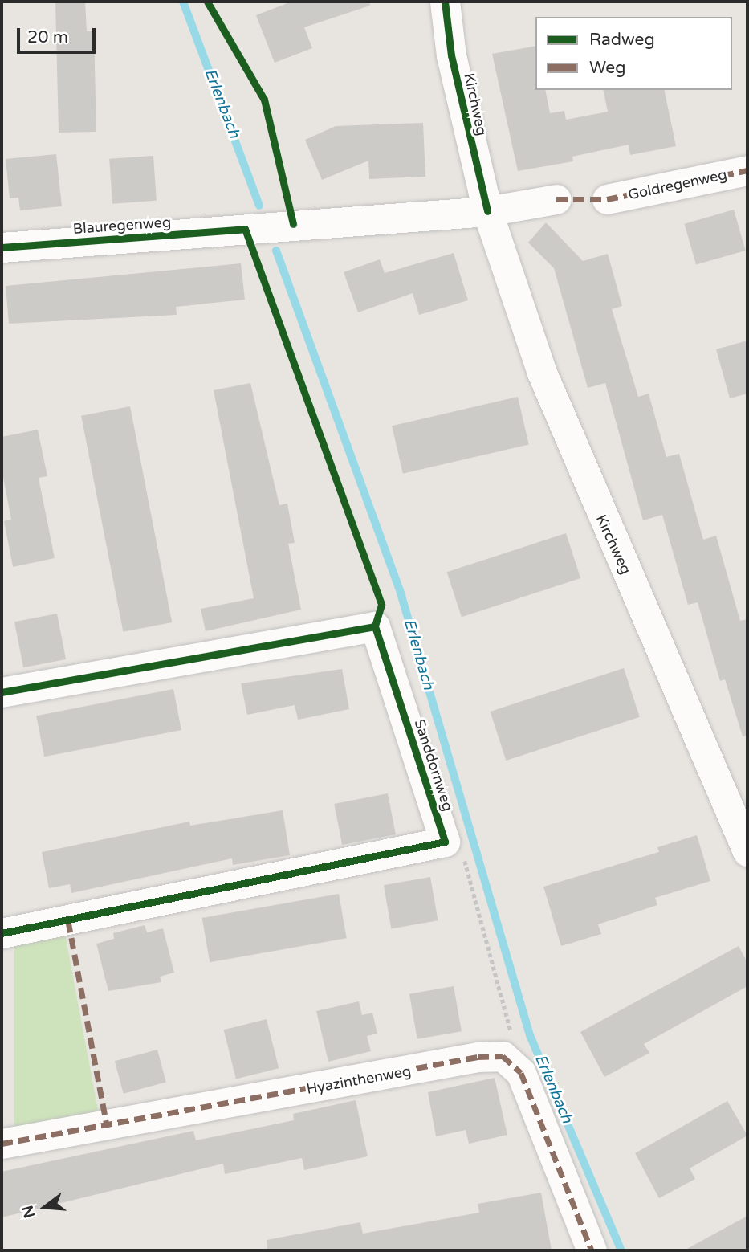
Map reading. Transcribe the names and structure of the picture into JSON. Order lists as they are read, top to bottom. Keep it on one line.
{"streets":{"street":["Kirchweg","Goldregenweg","Blauregenweg","Sanddornweg","Hyazinthenweg"]},"crossings":[["Kirchweg","Blauregenweg"]],"water":["Erlenbach"],"legend":["Radweg","Weg"],"scale_bar":"20 m","north":"left"}
